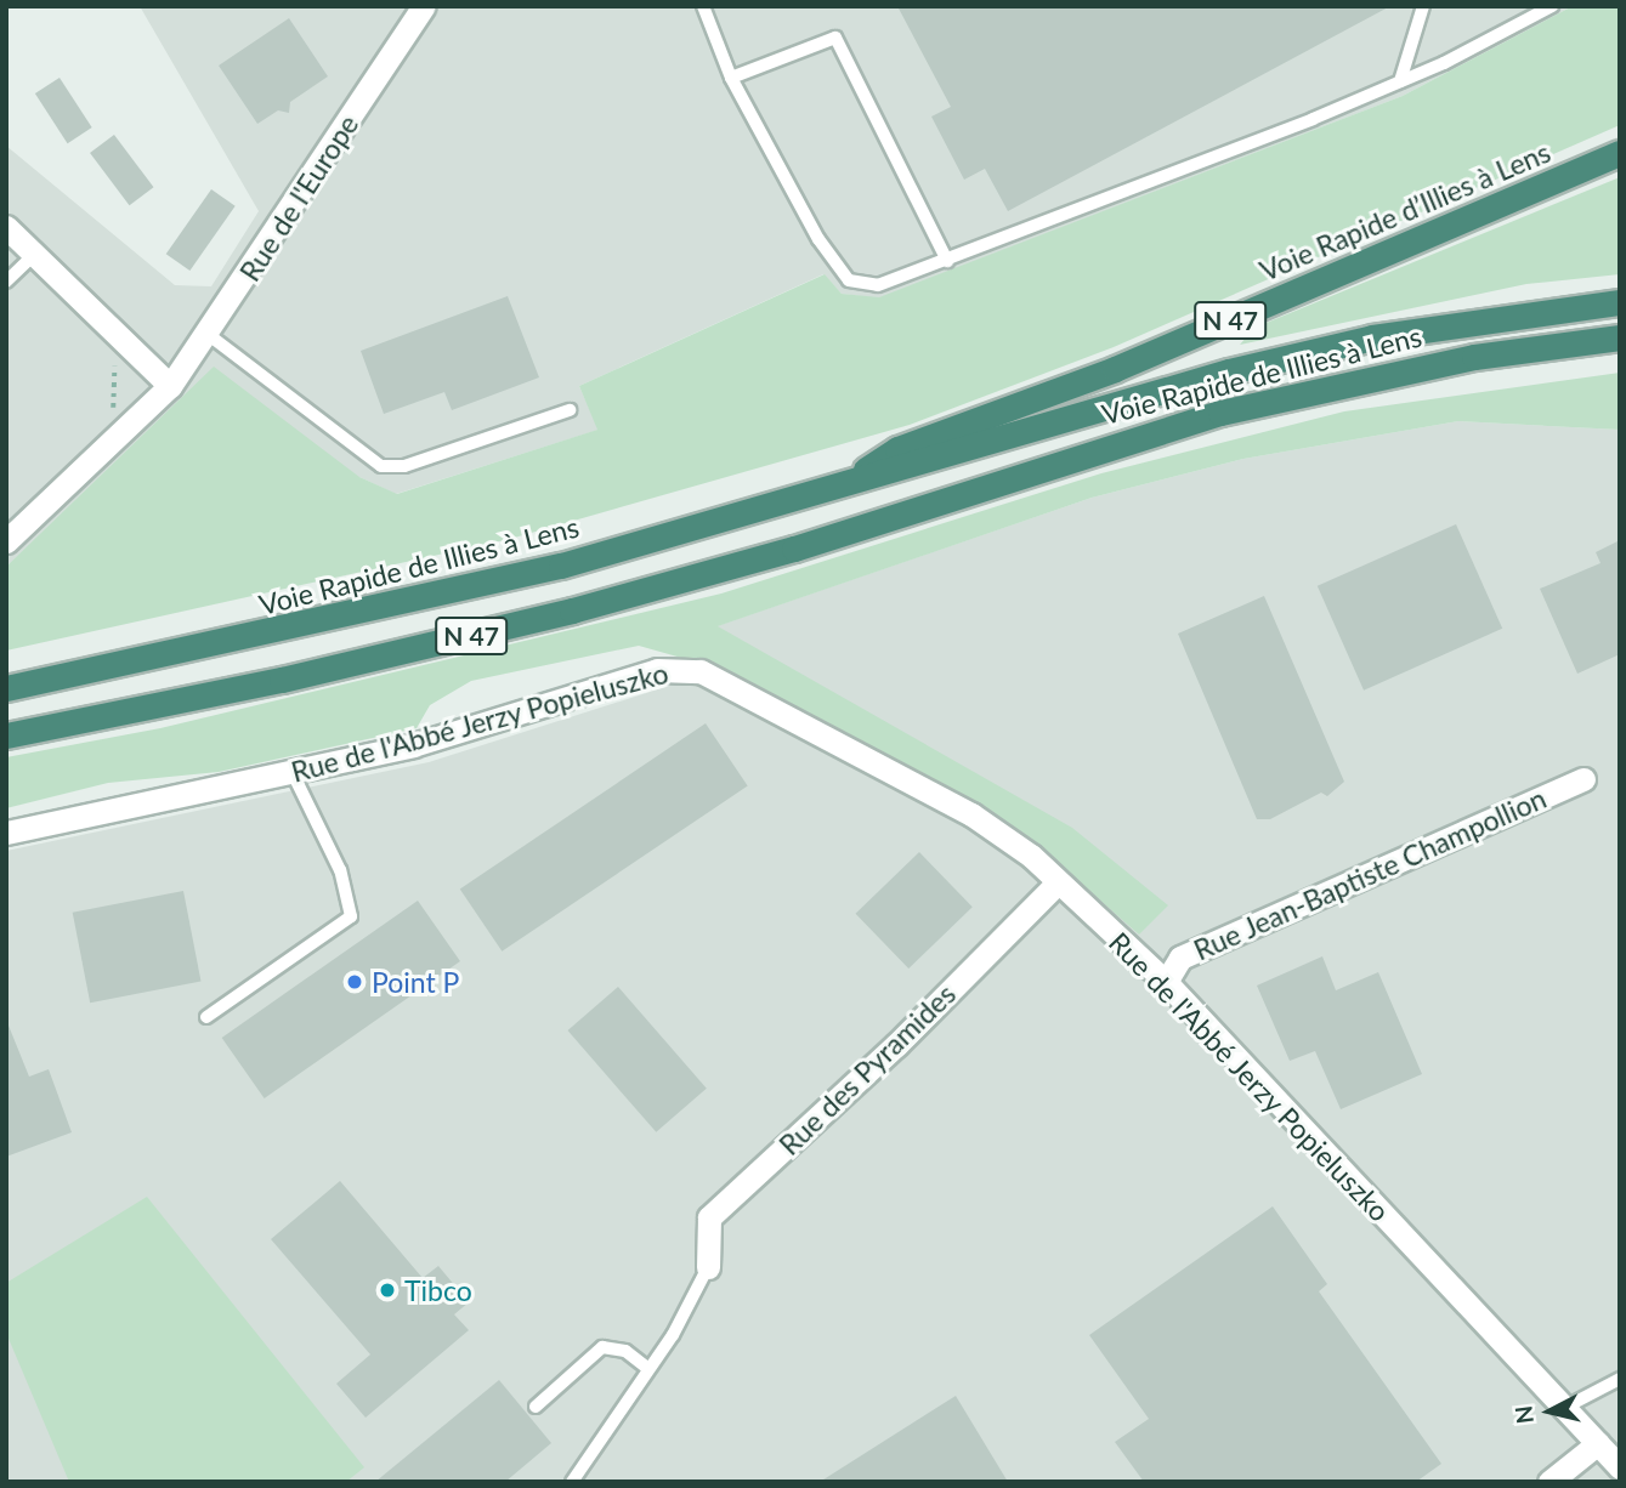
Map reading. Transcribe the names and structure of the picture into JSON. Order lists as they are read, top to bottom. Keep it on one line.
{"streets":{"highway":["Voie Rapide d’Illies à Lens","N 47","Voie Rapide de Illies à Lens"],"street":["Rue de l'Europe","Rue de l'Abbé Jerzy Popieluszko","Rue Jean-Baptiste Champollion","Rue des Pyramides"]},"crossings":[["Voie Rapide d’Illies à Lens","Voie Rapide de Illies à Lens"],["Rue de l'Abbé Jerzy Popieluszko","Rue Jean-Baptiste Champollion"],["Rue de l'Abbé Jerzy Popieluszko","Rue des Pyramides"]],"places":["Point P","Tibco"],"north":"left"}
